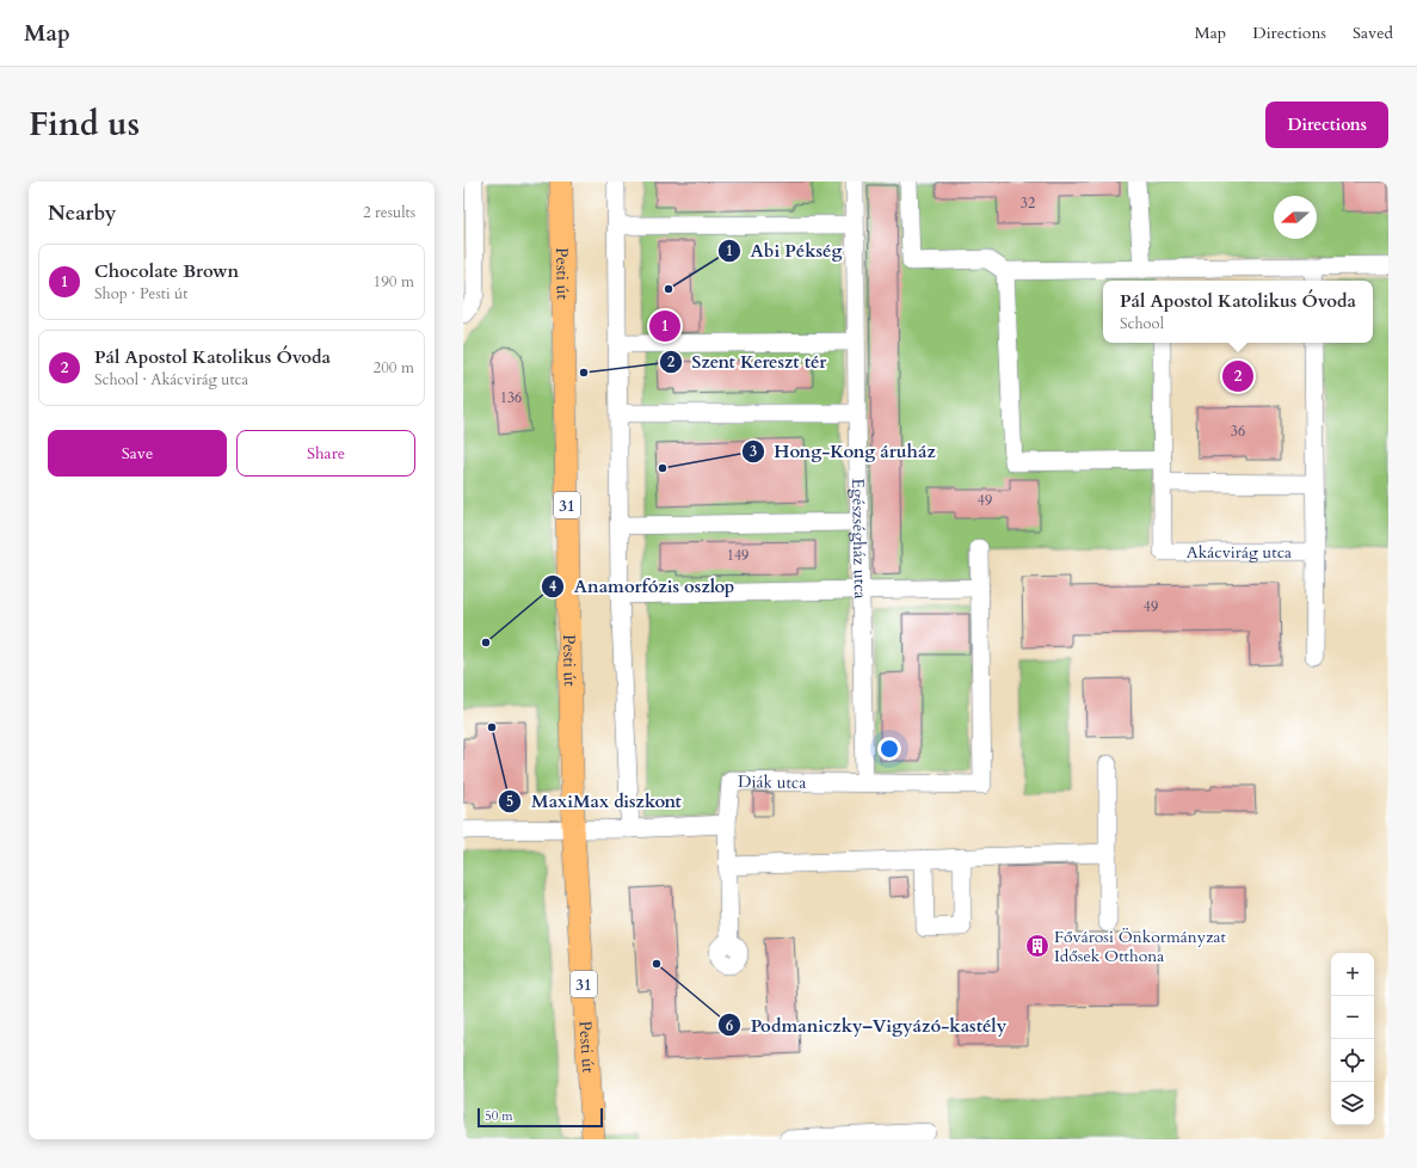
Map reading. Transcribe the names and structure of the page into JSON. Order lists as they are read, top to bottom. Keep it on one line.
{"streets":{"main road":["Pesti út","31"],"street":["Egészségház utca","Akácvirág utca","Diák utca"]},"crossings":[["Egészségház utca","Diák utca"]],"places":{"other":["Abi Pékség","Szent Kereszt tér","Hong-Kong áruház","Anamorfózis oszlop","MaxiMax diszkont","Podmaniczky–Vigyázó-kastély"],"building":["Fővárosi Önkormányzat Idősek Otthona"]},"house_numbers":["32","136","36","49","149","49"],"scale_bar":"50 m","north":"left","page":{"header":"Map","nav":["Map","Directions","Saved"],"title":"Find us","buttons":["Directions",["Save","Share"]],"heading":["Nearby","2 results"],"list":[{"mark":"1","name":"Chocolate Brown","note":"Shop · Pesti út","value":"190 m"},{"mark":"2","name":"Pál Apostol Katolikus Óvoda","note":"School · Akácvirág utca","value":"200 m"}],"popup":["Pál Apostol Katolikus Óvoda","School"],"pins":["1","2"],"map_buttons":["+","−"],"scale":"50 m"}}
